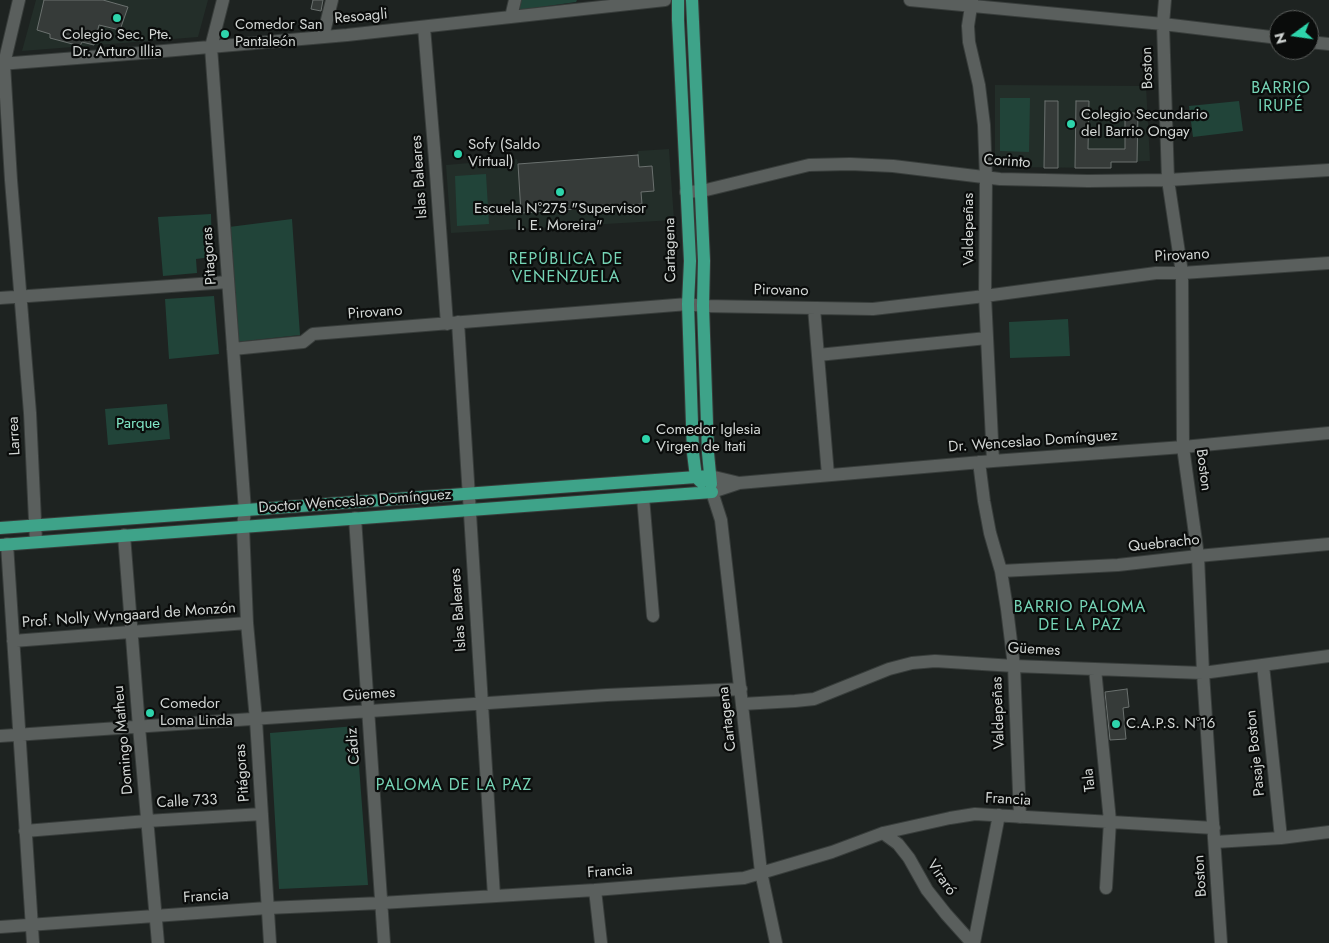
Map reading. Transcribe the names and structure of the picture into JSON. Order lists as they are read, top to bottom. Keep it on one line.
{"streets":{"main road":["Cartagena","Doctor Wenceslao Domínguez"],"street":["Resoagli","Boston","Corinto","Islas Baleares","Valdepeñas","Pitagoras","Pirovano","Larrea","Dr. Wenceslao Domínguez","Quebracho","Prof. Nolly Wyngaard de Monzón","Güemes","Domingo Matheu","Cádiz","Pasaje Boston","Pitágoras","Tala","Francia","Calle 733","Viraró"]},"crossings":[["Resoagli","Islas Baleares"],["Resoagli","Pitagoras"],["Resoagli","Larrea"],["Boston","Corinto"],["Boston","Pirovano"],["Boston","Dr. Wenceslao Domínguez"],["Boston","Quebracho"],["Boston","Güemes"],["Boston","Francia"],["Corinto","Valdepeñas"],["Corinto","Cartagena"],["Islas Baleares","Pirovano"],["Islas Baleares","Doctor Wenceslao Domínguez"],["Islas Baleares","Güemes"],["Islas Baleares","Francia"],["Valdepeñas","Pirovano"],["Valdepeñas","Dr. Wenceslao Domínguez"],["Valdepeñas","Quebracho"],["Valdepeñas","Güemes"],["Valdepeñas","Francia"],["Cartagena","Pirovano"],["Cartagena","Dr. Wenceslao Domínguez"],["Cartagena","Doctor Wenceslao Domínguez"],["Cartagena","Güemes"],["Cartagena","Francia"],["Pitagoras","Pirovano"],["Pitagoras","Doctor Wenceslao Domínguez"],["Pitagoras","Pitágoras"],["Larrea","Doctor Wenceslao Domínguez"],["Dr. Wenceslao Domínguez","Doctor Wenceslao Domínguez"],["Doctor Wenceslao Domínguez","Domingo Matheu"],["Doctor Wenceslao Domínguez","Cádiz"],["Doctor Wenceslao Domínguez","Pitágoras"],["Prof. Nolly Wyngaard de Monzón","Domingo Matheu"],["Prof. Nolly Wyngaard de Monzón","Pitágoras"],["Güemes","Domingo Matheu"],["Güemes","Cádiz"],["Güemes","Pasaje Boston"],["Güemes","Pitágoras"],["Güemes","Tala"],["Domingo Matheu","Francia"],["Domingo Matheu","Calle 733"],["Cádiz","Francia"],["Pitágoras","Francia"],["Pitágoras","Calle 733"],["Tala","Francia"],["Francia","Viraró"]],"districts":["BARRIO IRUPÉ","REPÚBLICA DE VENENZUELA","BARRIO PALOMA DE LA PAZ","PALOMA DE LA PAZ"],"parks":["Parque"],"places":["Colegio Sec. Pte. Dr. Arturo Illia","Comedor San Pantaleón","Colegio Secundario del Barrio Ongay","Sofy (Saldo Virtual)","Escuela Nº275 \"Supervisor I. E. Moreira\"","Comedor Iglesia Virgen de Itati","Comedor Loma Linda","C.A.P.S. Nº16"],"north":"left"}
